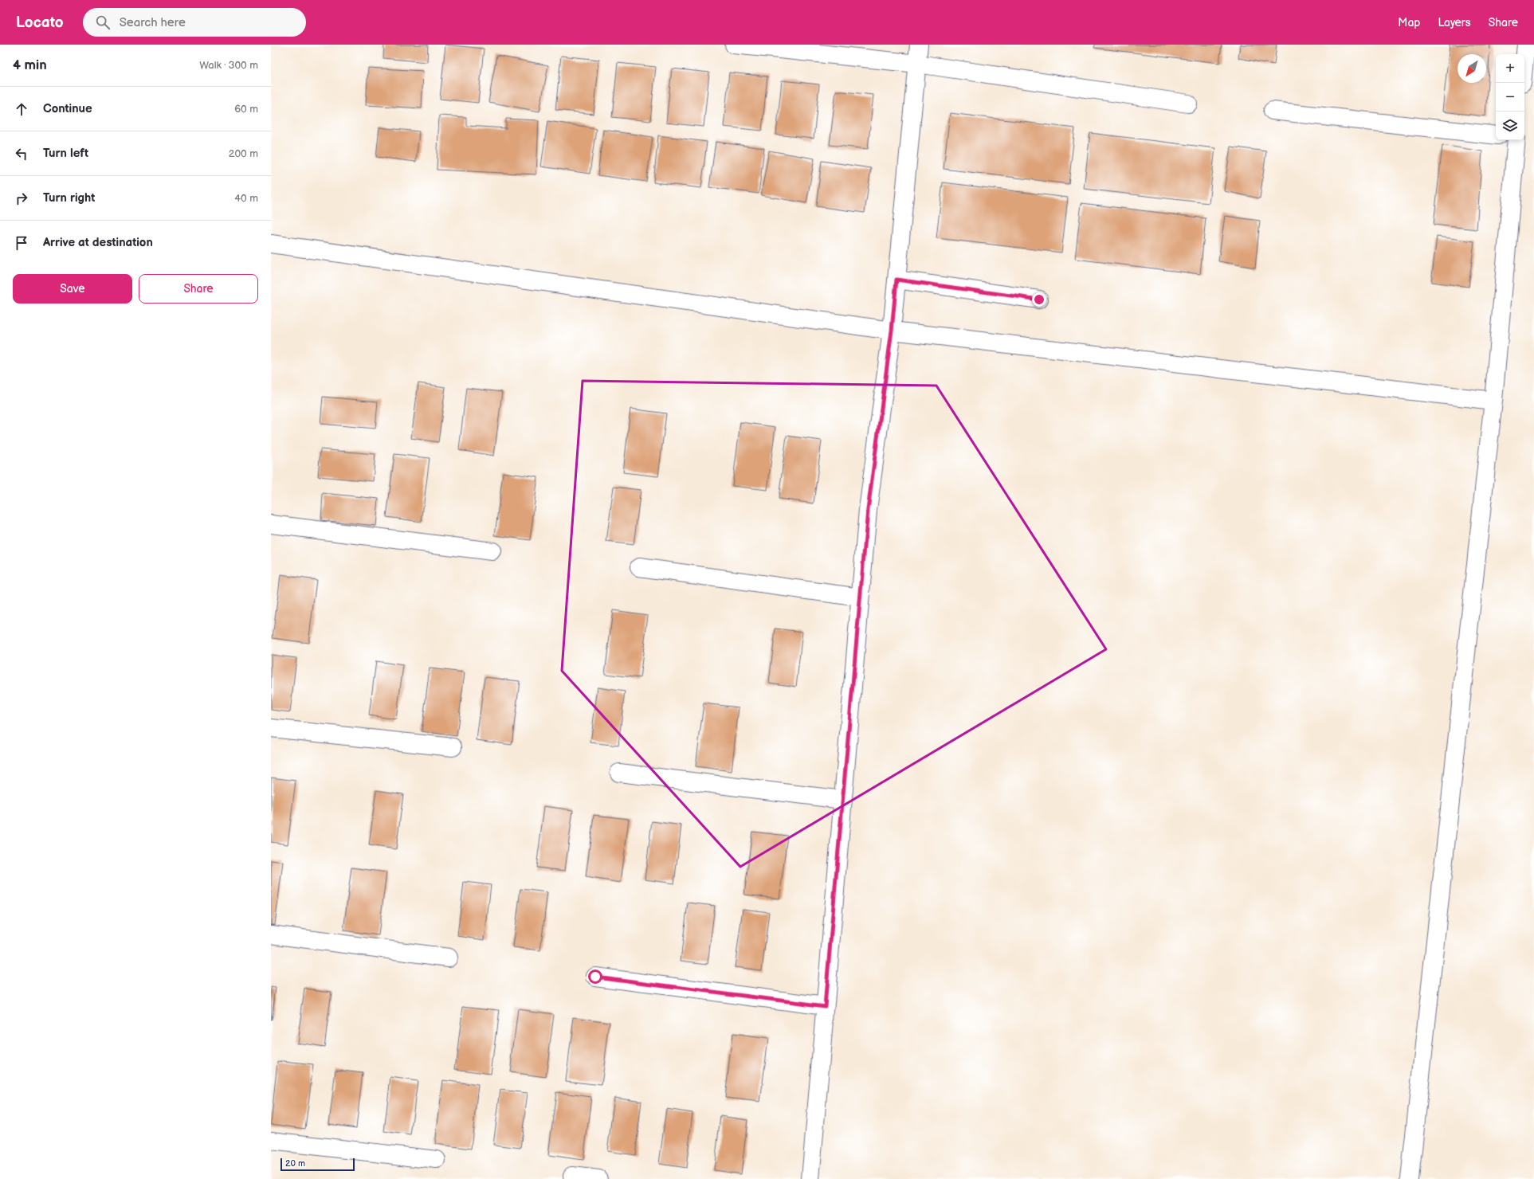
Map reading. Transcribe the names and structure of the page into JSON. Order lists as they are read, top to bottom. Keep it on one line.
{"scale_bar":"20 m","north":"bottom left","page":{"header":"Locato","search":"Search here","nav":["Map","Layers","Share"],"heading":["4 min","Walk · 300 m"],"map_buttons":["+","−"],"list":[["Continue","60 m"],["Turn left","200 m"],["Turn right","40 m"],"Arrive at destination"],"buttons":["Save","Share"],"scale":"20 m"}}
